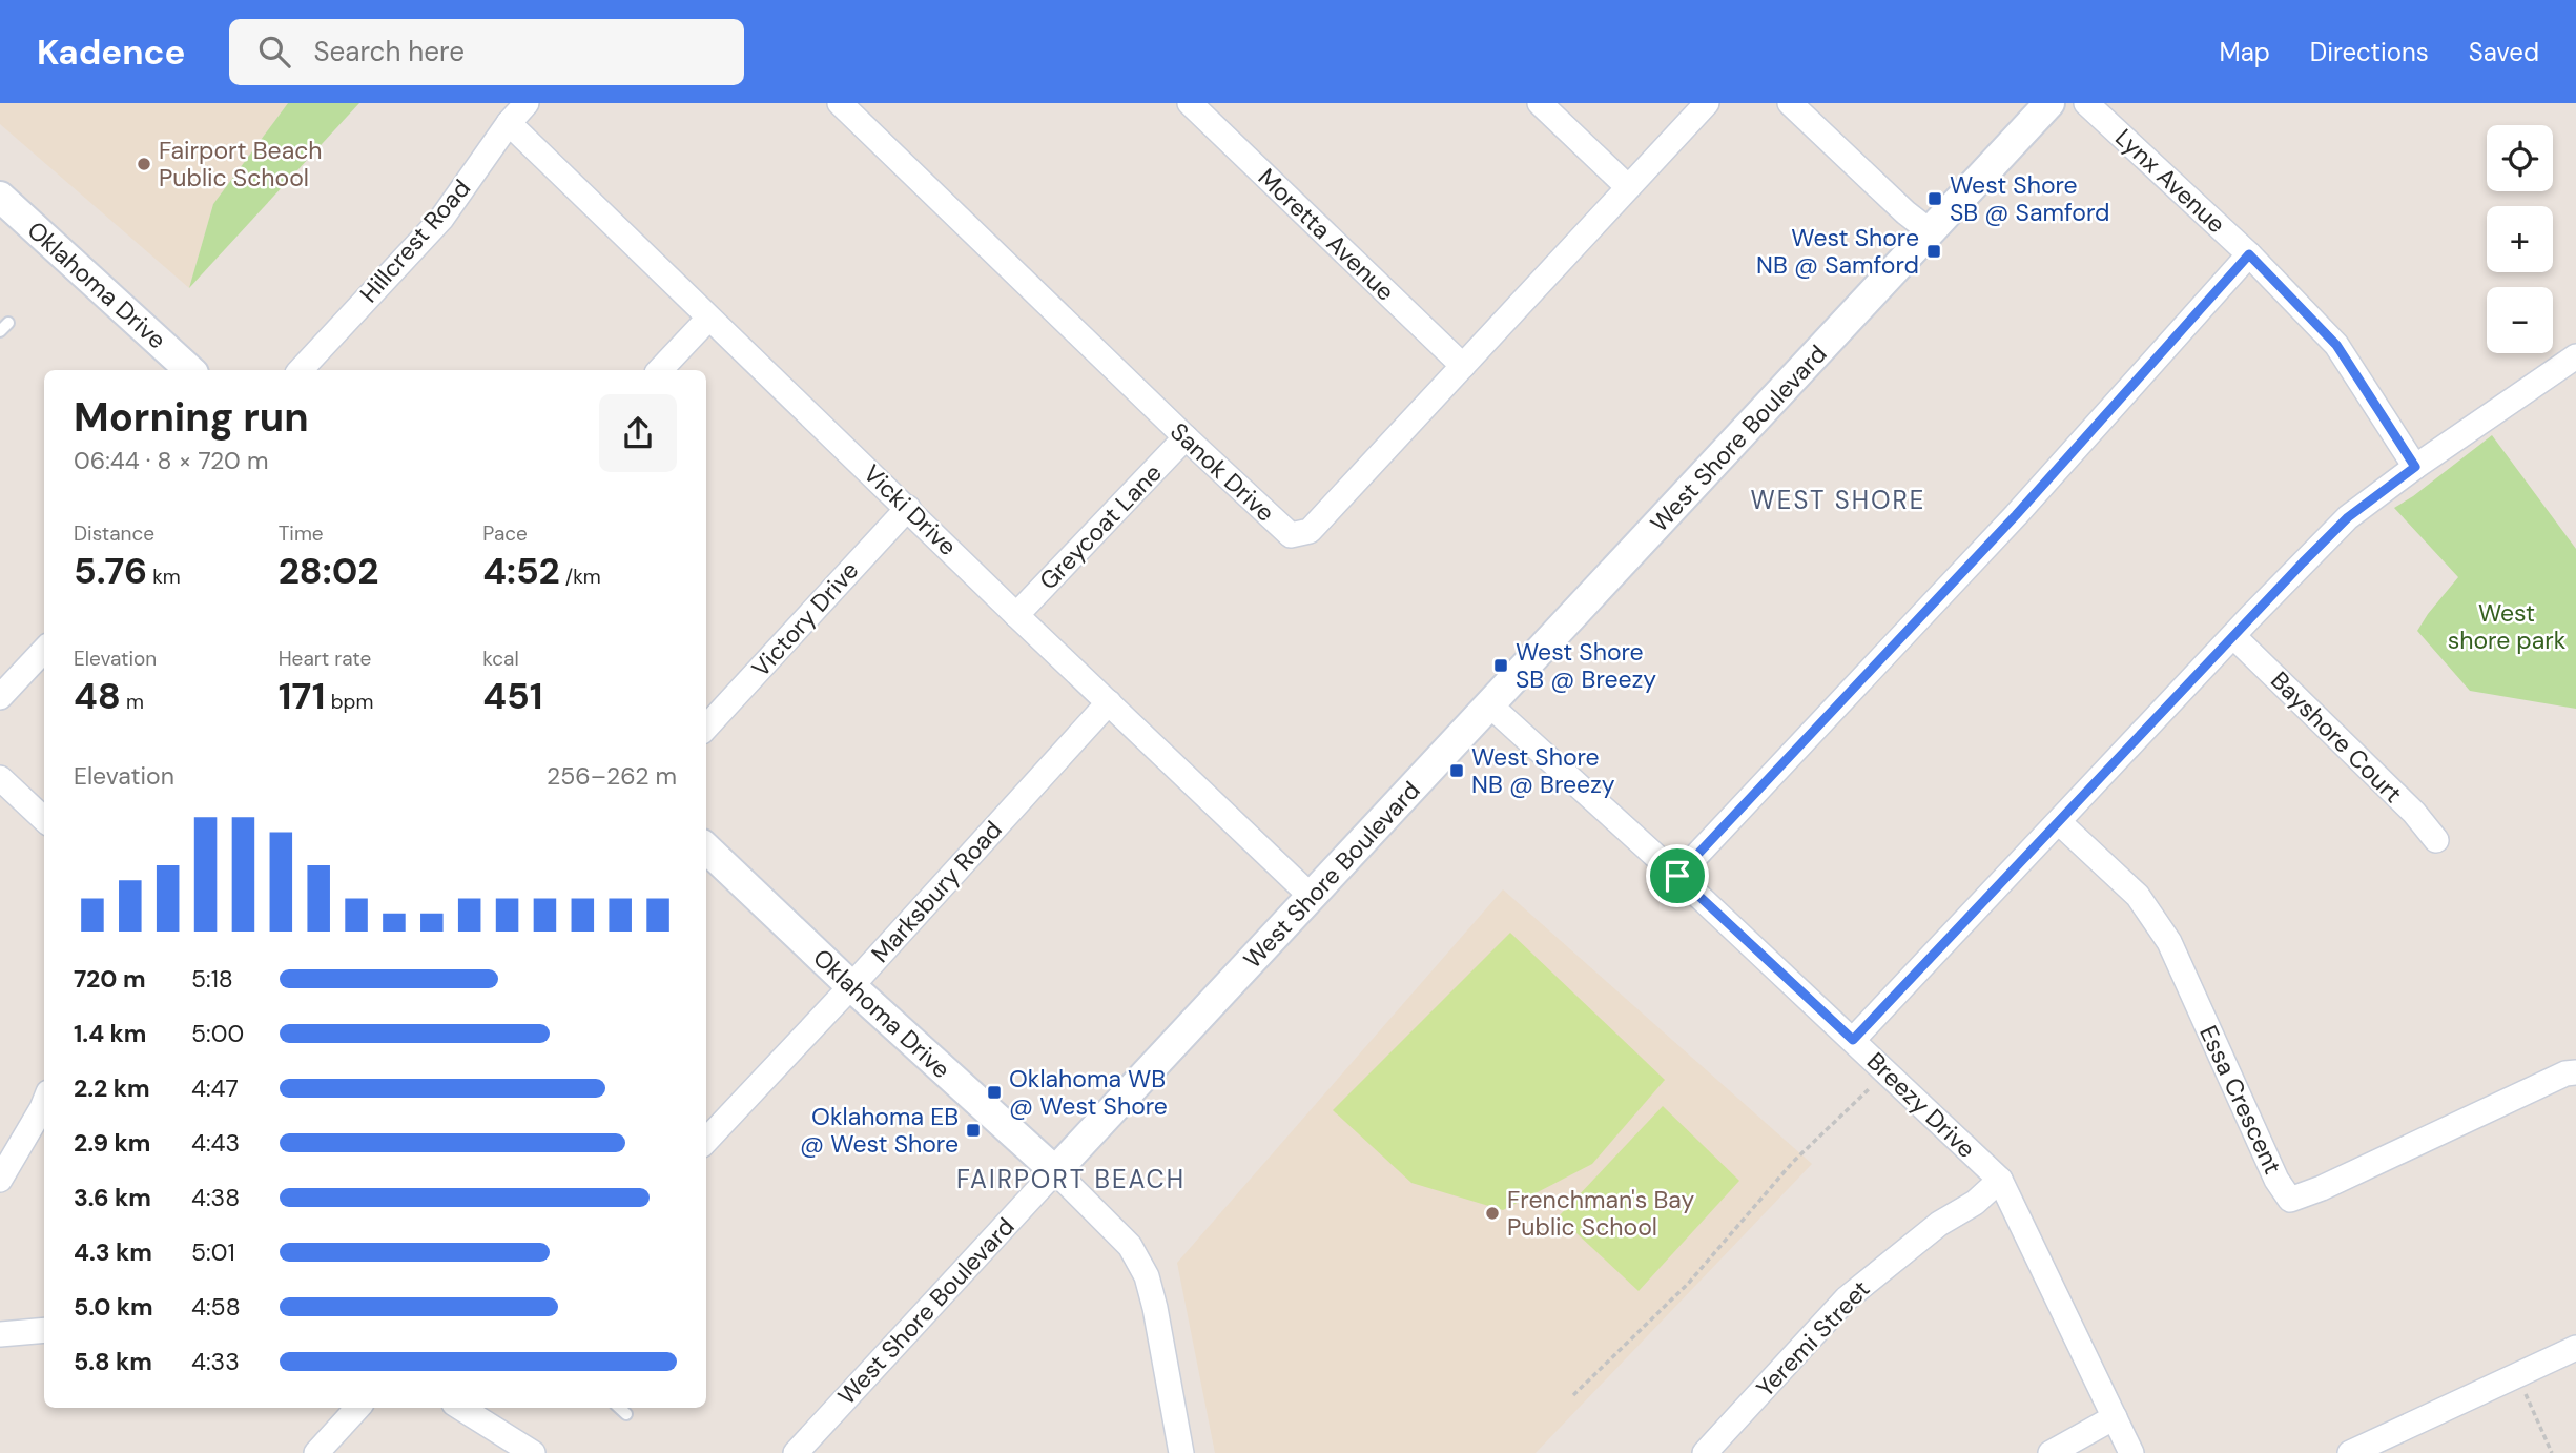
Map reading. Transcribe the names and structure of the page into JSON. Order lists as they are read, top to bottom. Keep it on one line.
{"streets":{"street":["Lynx Avenue","Moretta Avenue","Hillcrest Road","Oklahoma Drive","West Shore Boulevard","Sanok Drive","Vicki Drive","Greycoat Lane","Victory Drive","Bayshore Court","Marksbury Road","Essa Crescent","Breezy Drive","Yeremi Street"]},"crossings":[["Moretta Avenue","Sanok Drive"],["Hillcrest Road","Vicki Drive"],["Oklahoma Drive","West Shore Boulevard"],["Oklahoma Drive","Marksbury Road"],["West Shore Boulevard","Vicki Drive"],["West Shore Boulevard","Breezy Drive"],["Sanok Drive","Greycoat Lane"],["Vicki Drive","Greycoat Lane"],["Vicki Drive","Victory Drive"],["Vicki Drive","Marksbury Road"],["Breezy Drive","Yeremi Street"]],"districts":["WEST SHORE","FAIRPORT BEACH"],"parks":["West shore park"],"places":{"other":["Fairport Beach Public School","Frenchman's Bay Public School"],"transit":["West Shore SB @ Samford","West Shore NB @ Samford","West Shore SB @ Breezy","West Shore NB @ Breezy","Oklahoma WB @ West Shore","Oklahoma EB @ West Shore"]},"page":{"header":"Kadence","search":"Search here","nav":["Map","Directions","Saved"],"map_buttons":["+","−"],"heading":["Morning run","06:44 · 8 × 720 m"],"stats":[["Distance","5.76 km"],["Time","28:02"],["Pace","4:52 /km"],["Elevation","48 m"],["Heart rate","171 bpm"],["kcal","451"]],"chart":["Elevation","256–262 m"],"list":[{"name":"720 m","note":"5:18"},{"name":"1.4 km","note":"5:00"},{"name":"2.2 km","note":"4:47"},{"name":"2.9 km","note":"4:43"},{"name":"3.6 km","note":"4:38"},{"name":"4.3 km","note":"5:01"},{"name":"5.0 km","note":"4:58"},{"name":"5.8 km","note":"4:33"}]}}
